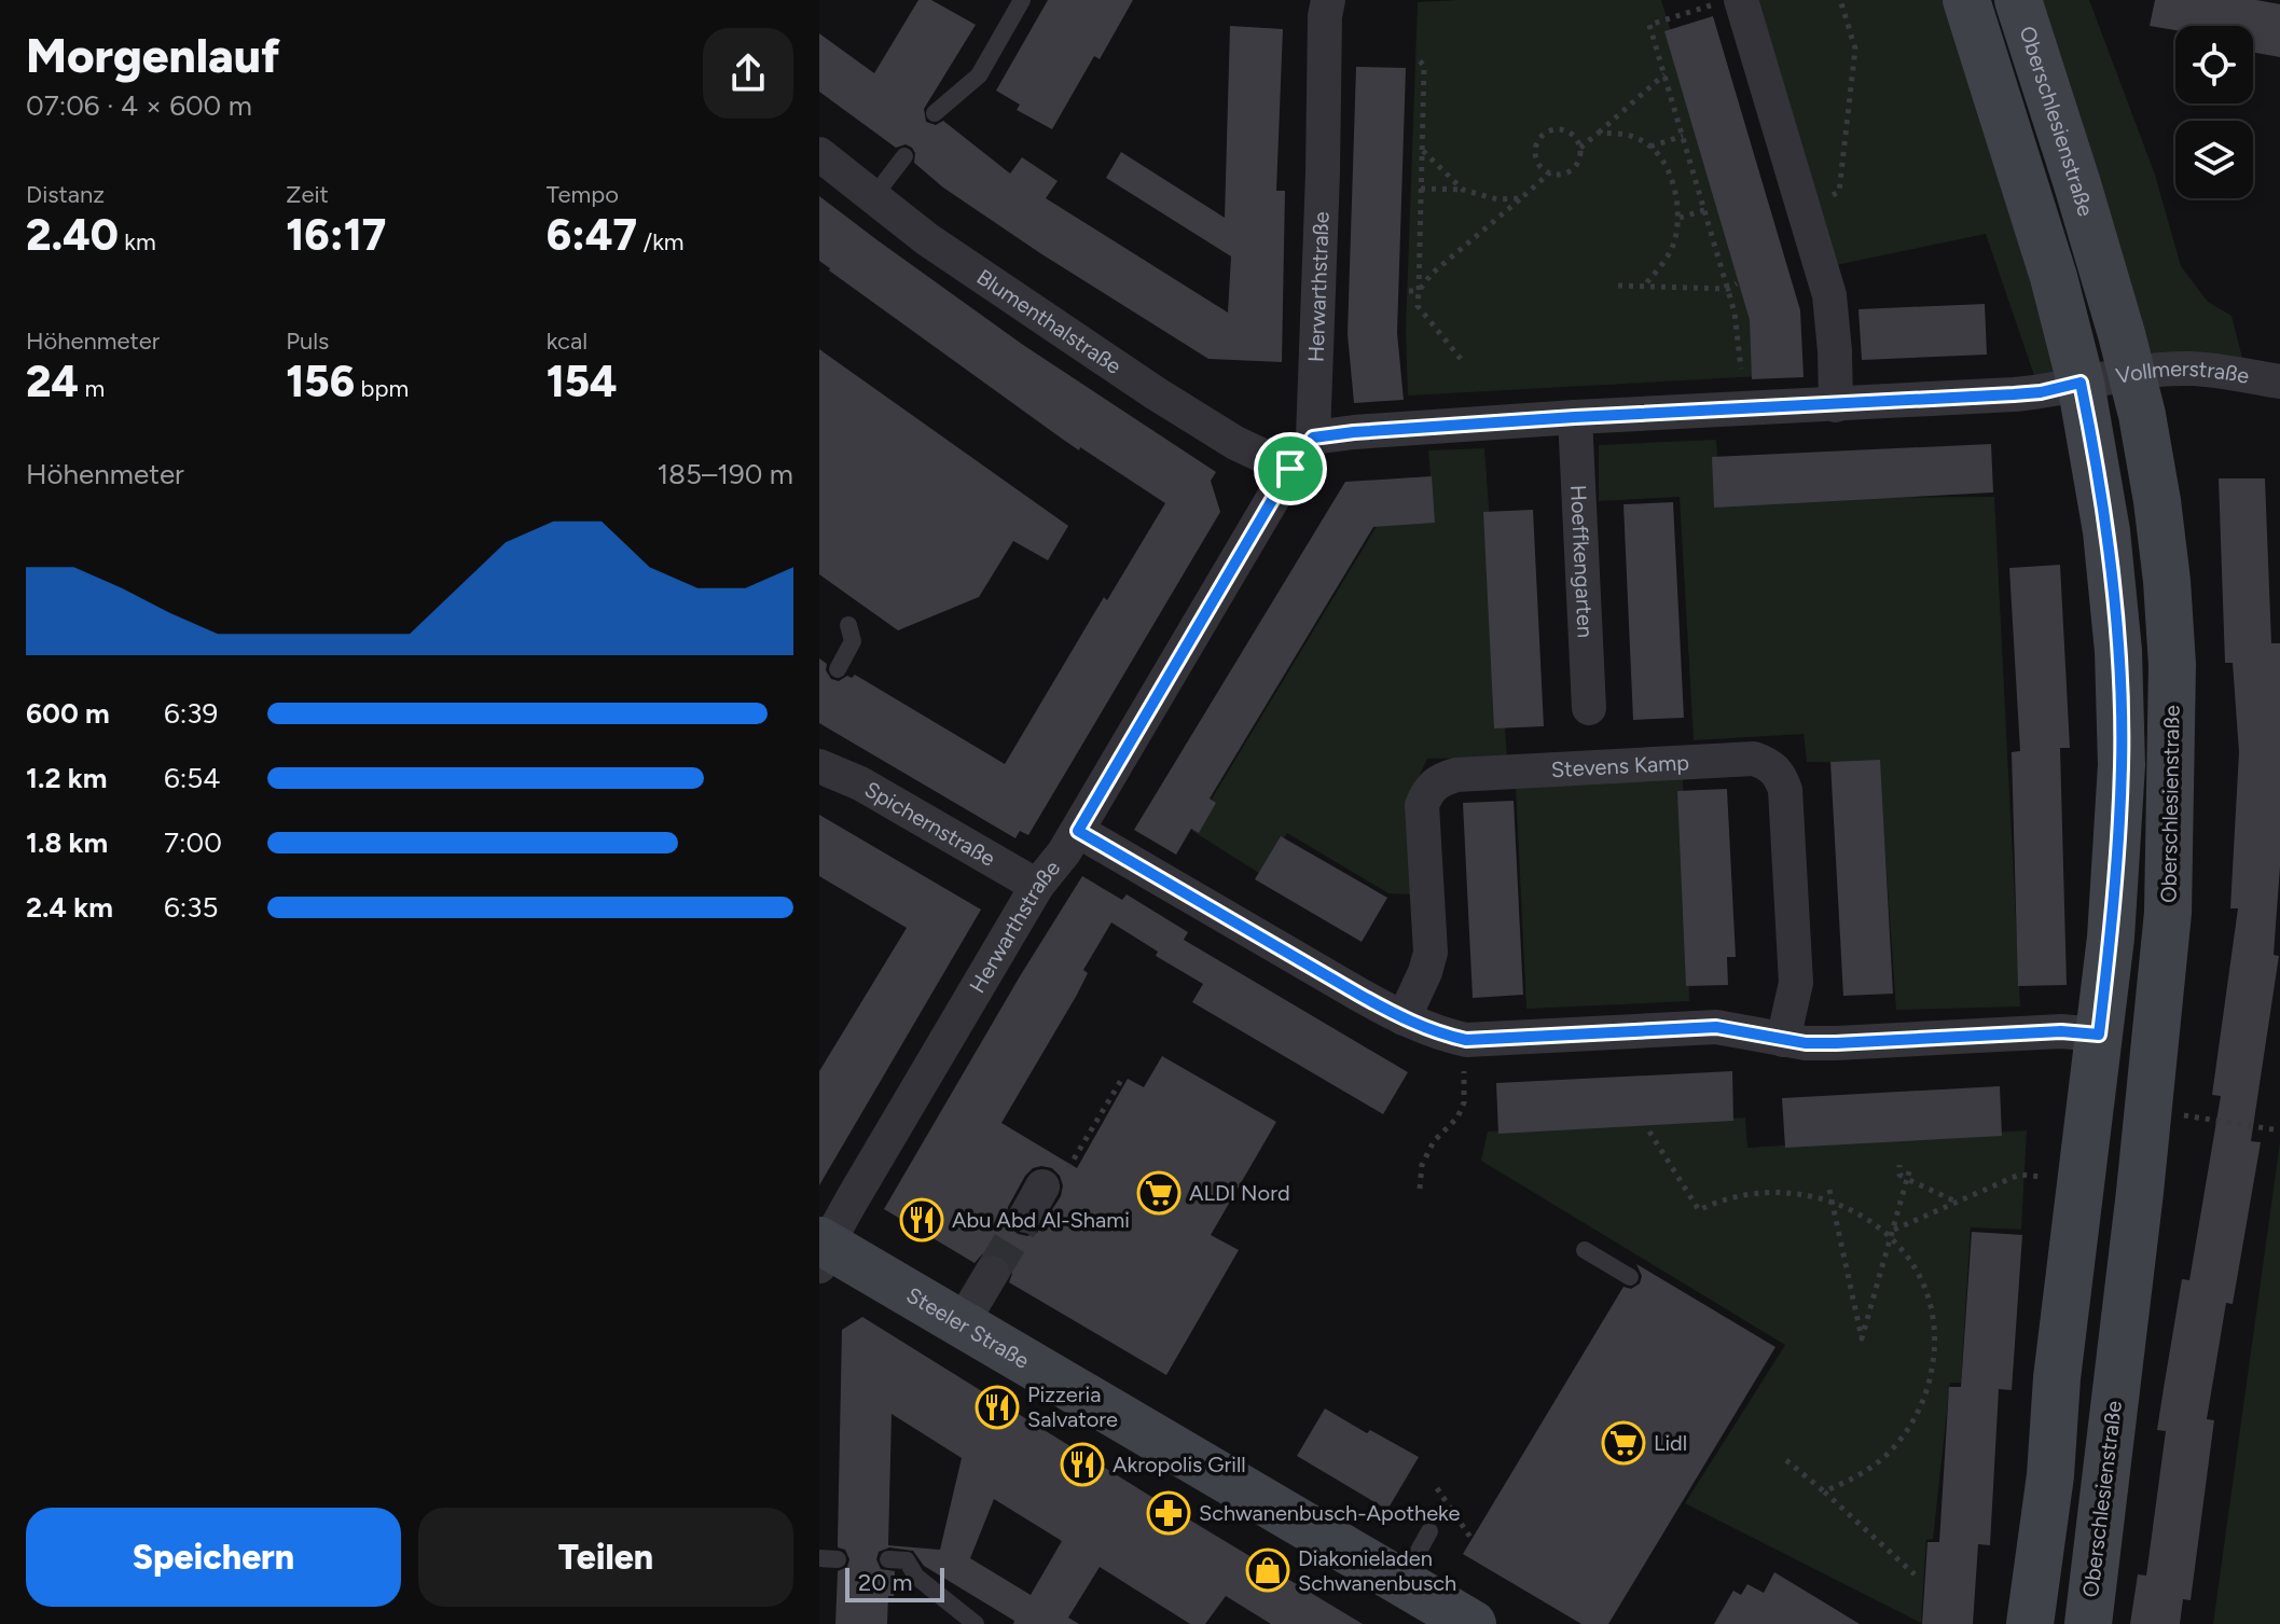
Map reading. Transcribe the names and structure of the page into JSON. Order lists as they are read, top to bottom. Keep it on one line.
{"streets":{"main road":["Oberschlesienstraße","Steeler Straße"],"street":["Herwarthstraße","Blumenthalstraße","Vollmerstraße","Hoeffkengarten","Stevens Kamp","Spichernstraße"]},"crossings":[["Oberschlesienstraße","Vollmerstraße"],["Herwarthstraße","Blumenthalstraße"],["Herwarthstraße","Vollmerstraße"],["Herwarthstraße","Spichernstraße"],["Herwarthstraße","Steeler Straße"],["Vollmerstraße","Hoeffkengarten"]],"places":{"supermarket":["ALDI Nord","Lidl"],"restaurant":["Abu Abd Al-Shami","Pizzeria Salvatore","Akropolis Grill"],"pharmacy":["Schwanenbusch-Apotheke"],"shop":["Diakonieladen Schwanenbusch"]},"scale_bar":"20 m","page":{"heading":["Morgenlauf","07:06 · 4 × 600 m"],"stats":[["Distanz","2.40 km"],["Zeit","16:17"],["Tempo","6:47 /km"],["Höhenmeter","24 m"],["Puls","156 bpm"],["kcal","154"]],"chart":["Höhenmeter","185–190 m"],"list":[{"name":"600 m","note":"6:39"},{"name":"1.2 km","note":"6:54"},{"name":"1.8 km","note":"7:00"},{"name":"2.4 km","note":"6:35"}],"buttons":["Speichern","Teilen"],"scale":"20 m"}}
